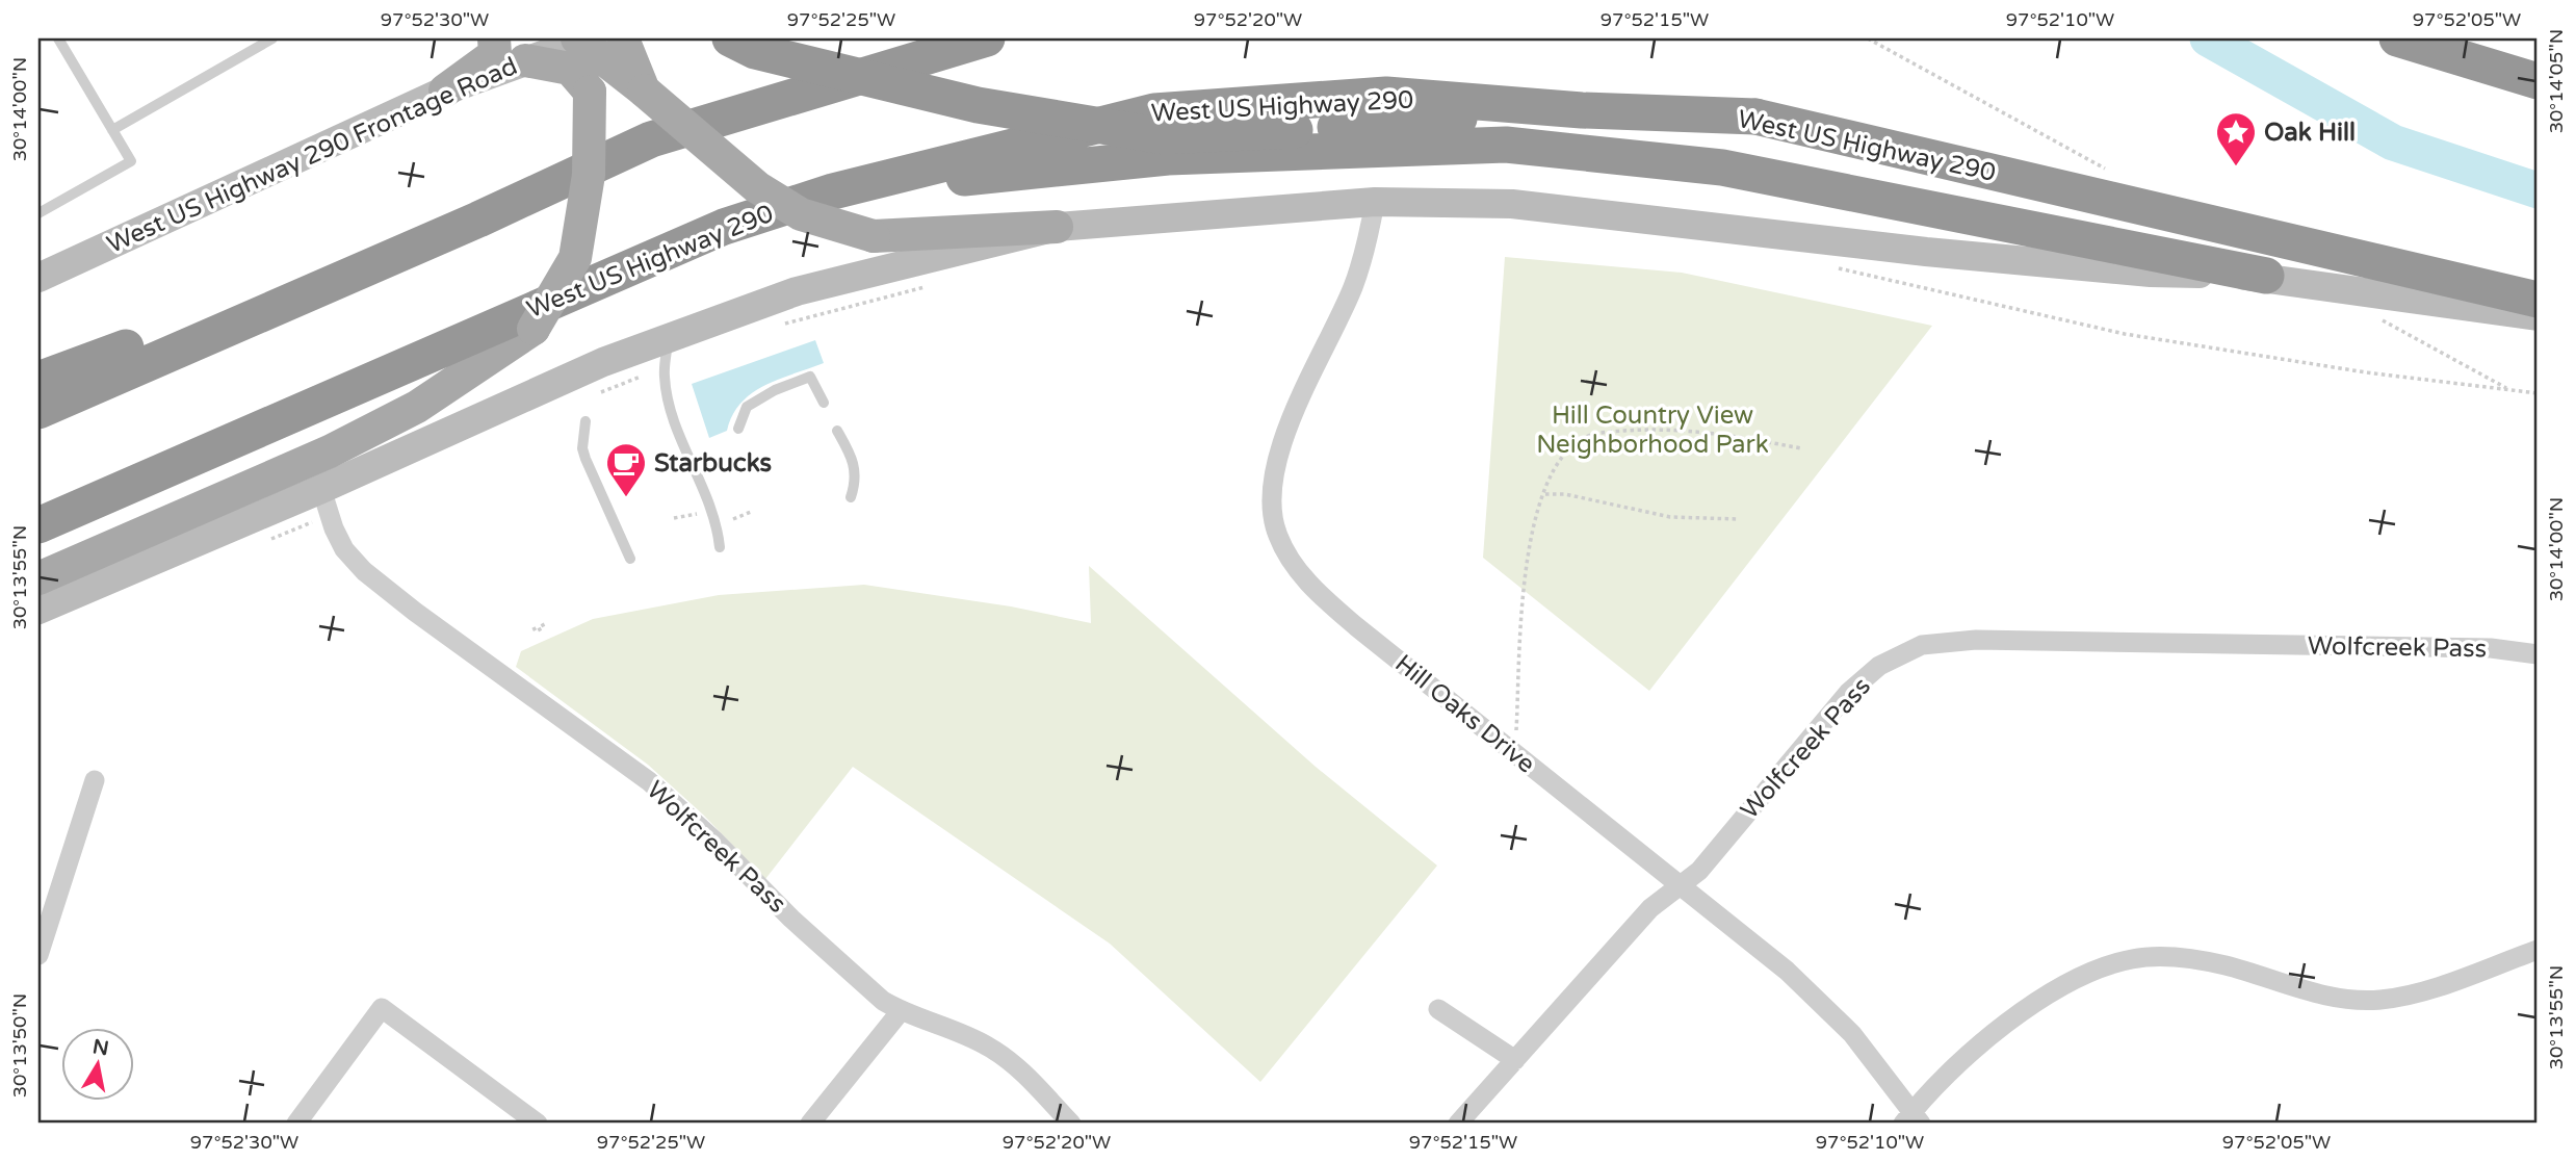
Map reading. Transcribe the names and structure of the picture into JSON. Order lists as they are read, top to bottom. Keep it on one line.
{"streets":{"highway":["West US Highway 290"],"main road":["West US Highway 290 Frontage Road"],"street":["Wolfcreek Pass","Hill Oaks Drive"]},"crossings":[["Wolfcreek Pass","Hill Oaks Drive"]],"parks":["Hill Country View Neighborhood Park"],"places":{"place":["Oak Hill"],"cafe":["Starbucks"]},"north":"top","coordinates":["97°52'30\"W","97°52'25\"W","97°52'20\"W","97°52'15\"W","97°52'10\"W","97°52'05\"W","30°14'05\"N","30°14'00\"N","30°13'55\"N","30°13'50\"N"]}
